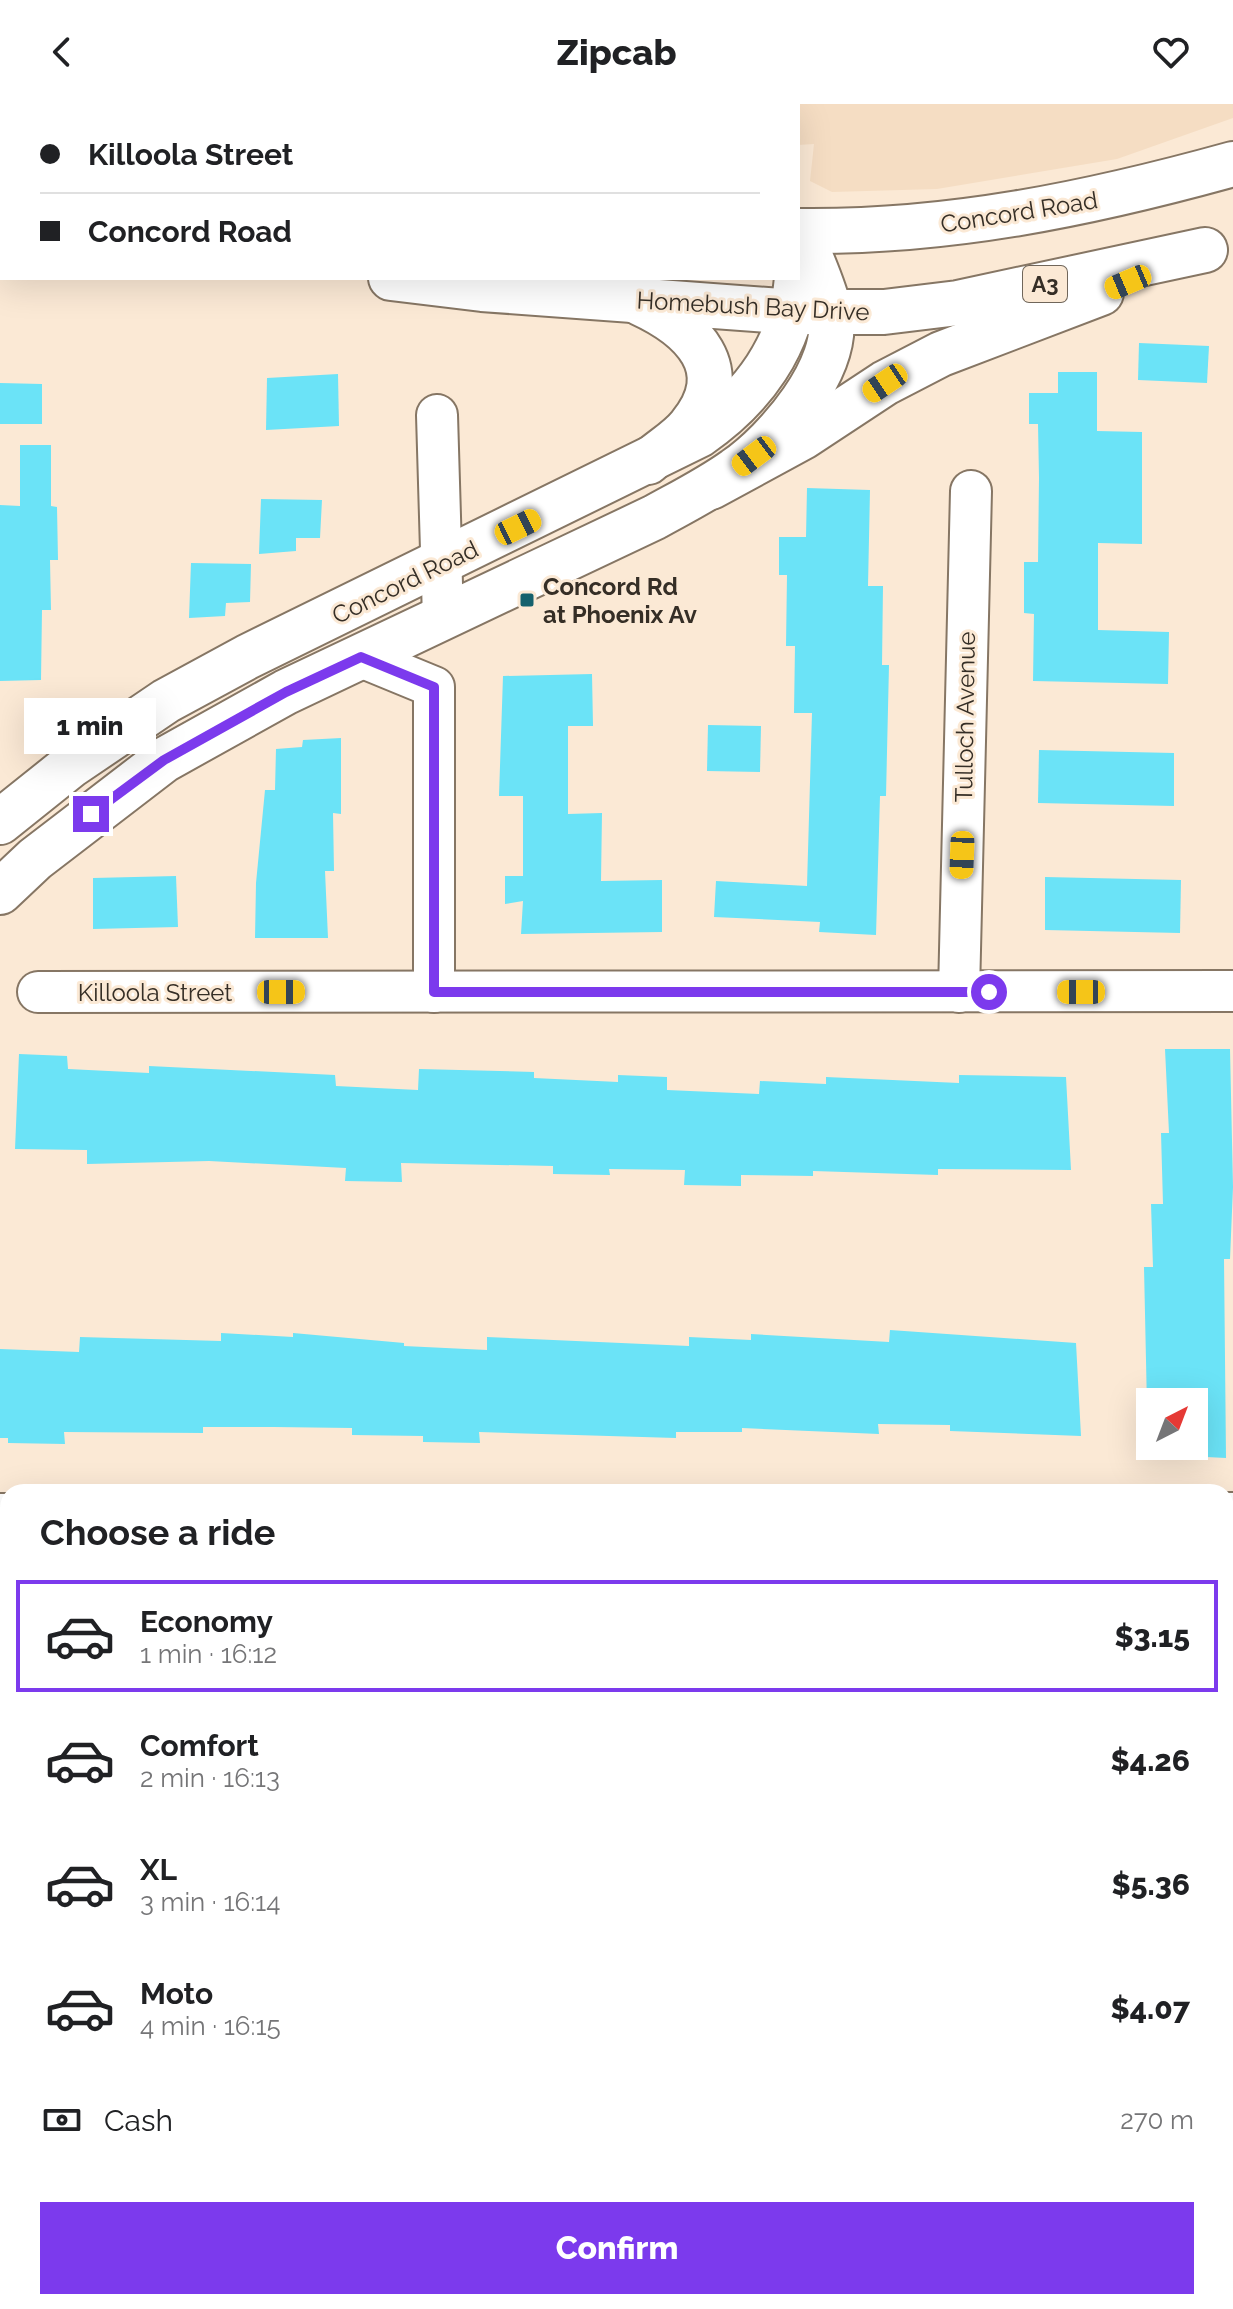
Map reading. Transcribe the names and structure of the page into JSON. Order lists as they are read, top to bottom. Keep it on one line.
{"streets":{"main road":["Concord Road","A3","Homebush Bay Drive"],"street":["Tulloch Avenue","Killoola Street"]},"crossings":[["Concord Road","Homebush Bay Drive"],["Tulloch Avenue","Killoola Street"]],"places":{"transit":["Concord Rd at Phoenix Av"]},"north":"top right","page":{"header":"Zipcab","banner":["Killoola Street","Concord Road"],"bubble":"1 min","heading":"Choose a ride","list":[{"name":"Economy","note":"1 min · 16:12","value":"$3.15"},{"name":"Comfort","note":"2 min · 16:13","value":"$4.26"},{"name":"XL","note":"3 min · 16:14","value":"$5.36"},{"name":"Moto","note":"4 min · 16:15","value":"$4.07"}],"pay":["Cash","270 m"],"buttons":"Confirm"}}
